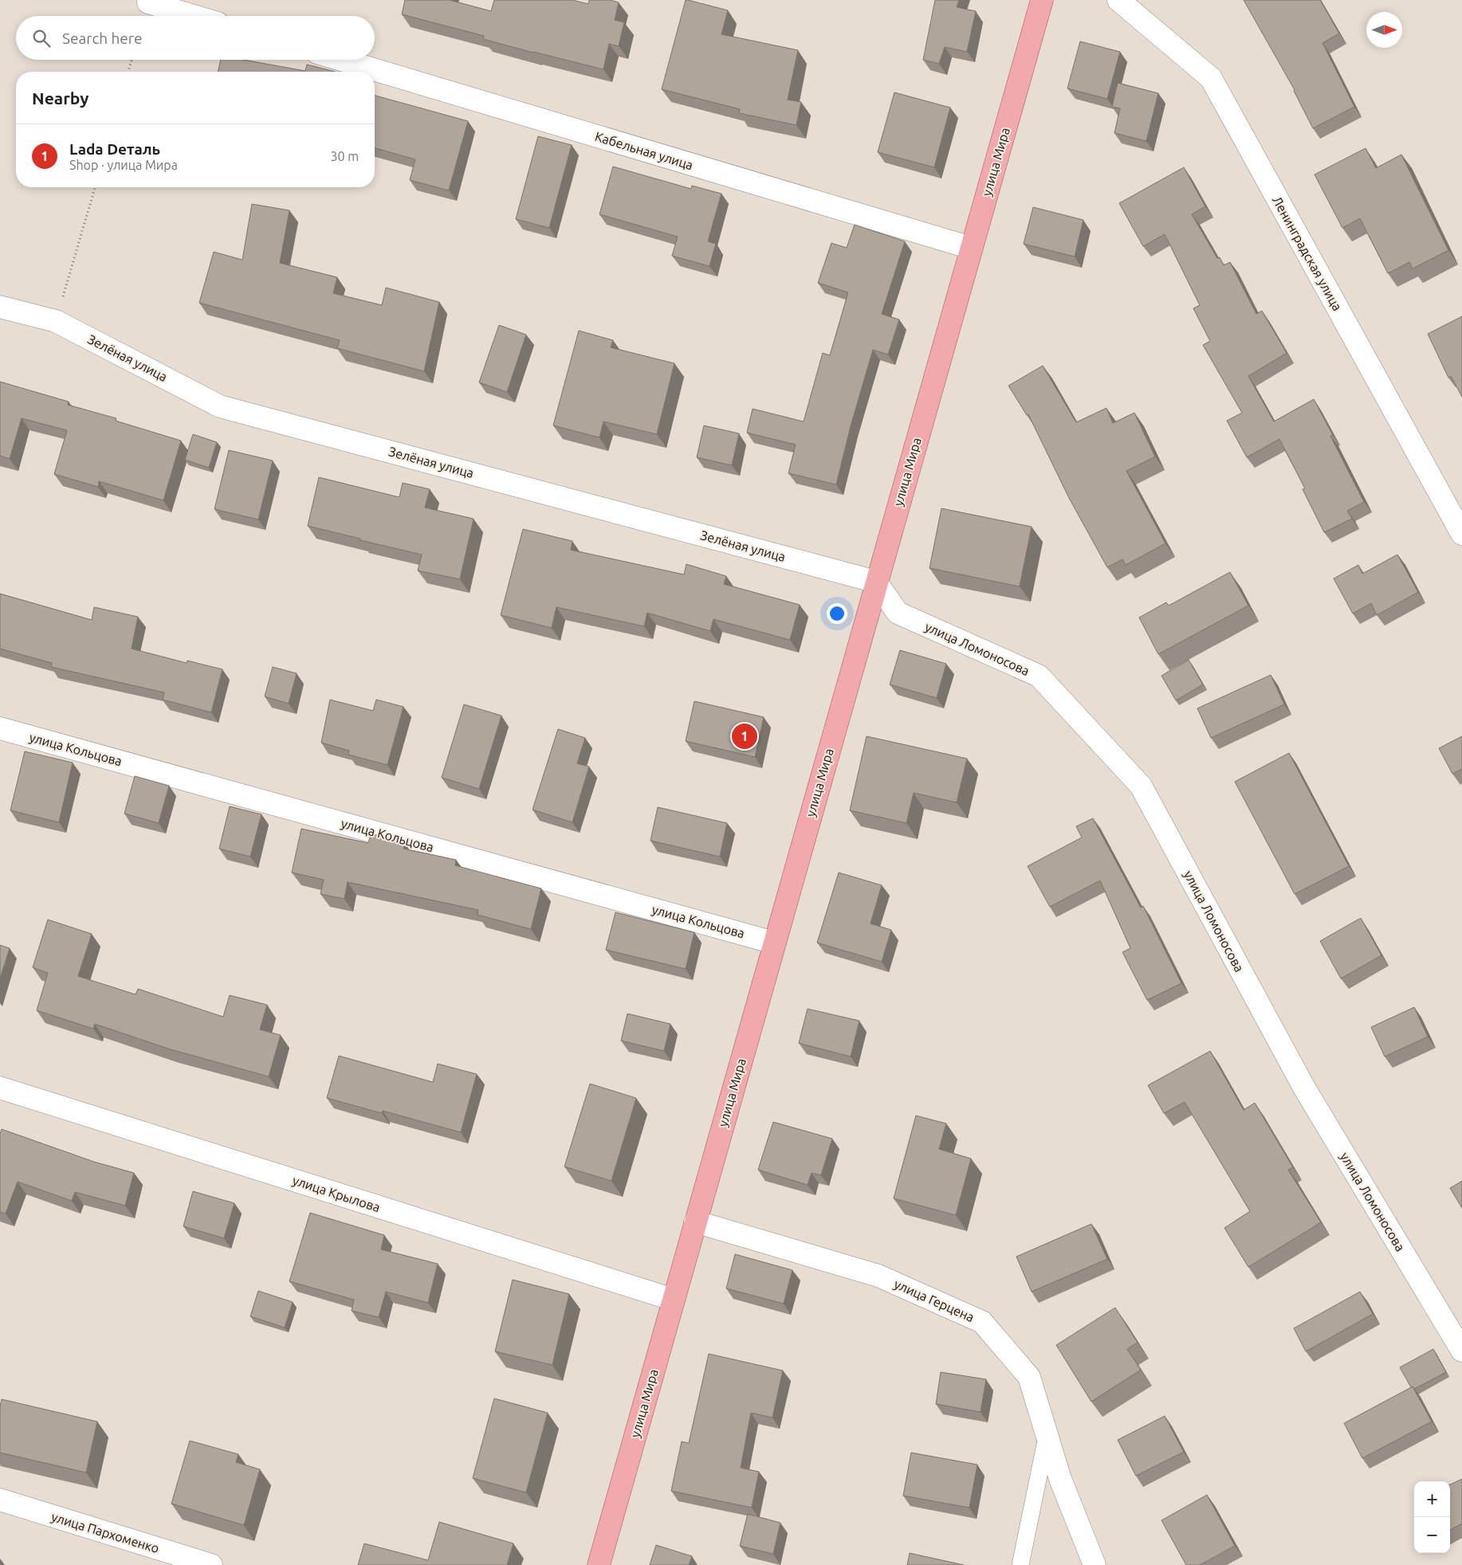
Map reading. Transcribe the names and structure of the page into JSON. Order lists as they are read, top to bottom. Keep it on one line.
{"streets":{"main road":["улица Мира"],"street":["Кабельная улица","Ленинградская улица","Зелёная улица","улица Ломоносова","улица Кольцова","улица Крылова","улица Герцена","улица Пархоменко"]},"crossings":[["Кабельная улица","улица Мира"],["улица Мира","Зелёная улица"],["улица Мира","улица Ломоносова"],["улица Мира","улица Кольцова"],["улица Мира","улица Крылова"],["улица Мира","улица Герцена"],["Зелёная улица","улица Ломоносова"]],"north":"right","page":{"search":"Search here","heading":"Nearby","list":[{"mark":"1","name":"Lada Dеталь","note":"Shop · улица Мира","value":"30 m"}],"pins":"1","map_buttons":["+","−"]}}
